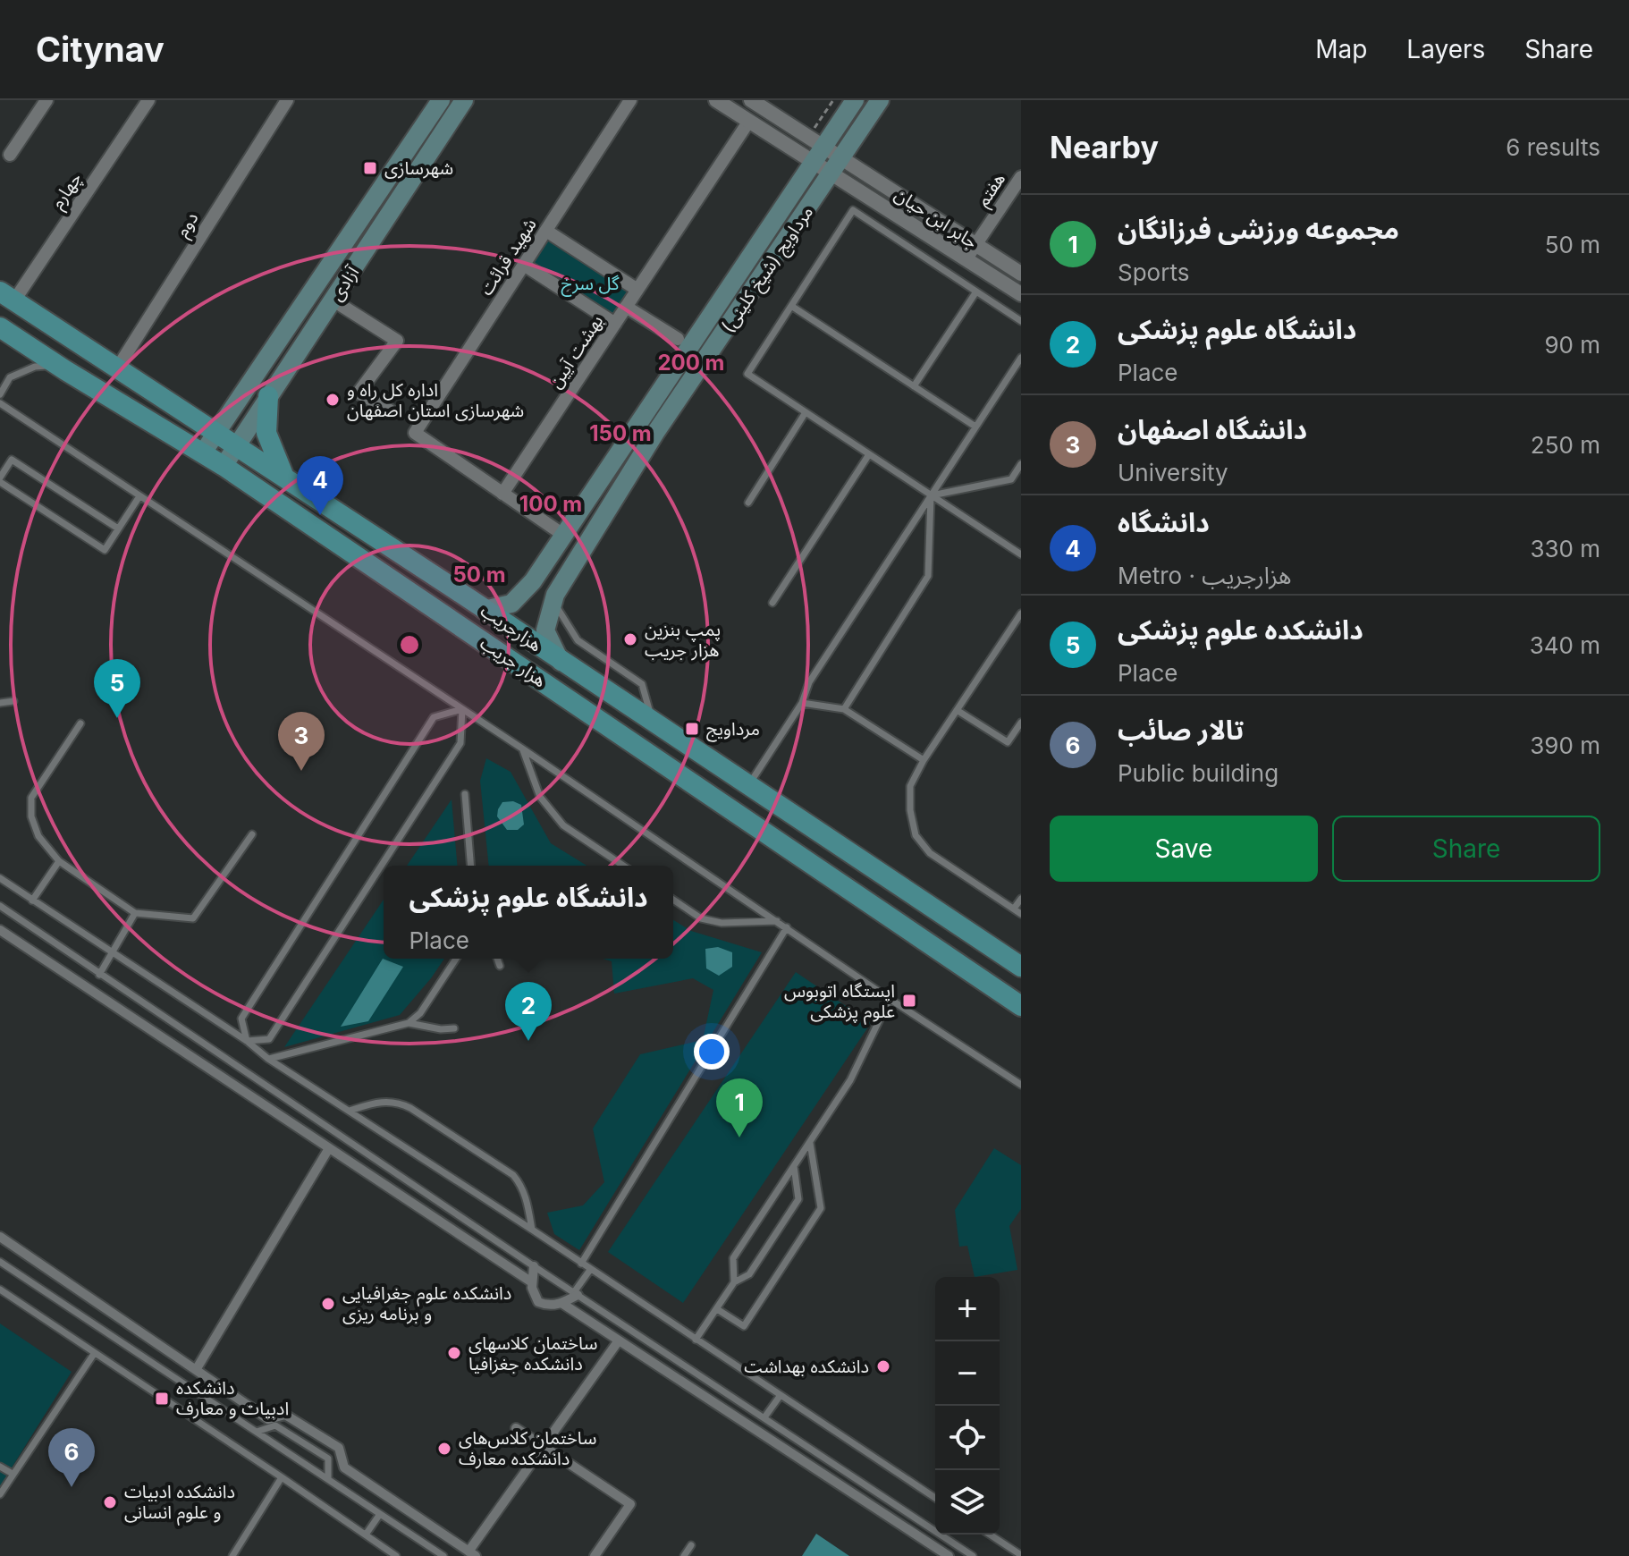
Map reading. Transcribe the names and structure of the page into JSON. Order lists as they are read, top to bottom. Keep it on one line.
{"streets":{"main road":["مرداویج (شیخ کلینی)","آزادی","هزارجریب","هزار جریب"],"street":["هفتم","چهارم","جابر ابن حیان","دوم","شهید قرائت","بهشت آیین"]},"crossings":[["هفتم","جابر ابن حیان"],["چهارم","هزارجریب"],["جابر ابن حیان","مرداویج (شیخ کلینی)"],["دوم","هزارجریب"],["شهید قرائت","بهشت آیین"],["مرداویج (شیخ کلینی)","هزارجریب"],["آزادی","هزارجریب"],["آزادی","هزار جریب"]],"parks":["گل سرخ"],"places":{"transit":["شهرسازی","مرداویج","ایستگاه اتوبوس علوم پزشکی","دانشکده ادبیات و معارف"],"other":["اداره کل راه و شهرسازی استان اصفهان","پمپ بنزین هزار جریب","دانشکده علوم جغرافیایی و برنامه ریزی","ساختمان کلاسهای دانشکده جغزافیا","دانشکده بهداشت","ساختمان کلاس‌های دانشکده معارف","دانشکده ادبیات و علوم انسانی"]},"page":{"header":"Citynav","nav":["Map","Layers","Share"],"heading":["Nearby","6 results"],"list":[{"mark":"1","name":"مجموعه ورزشی فرزانگان","note":"Sports","value":"50 m"},{"mark":"2","name":"دانشگاه علوم پزشکی","note":"Place","value":"90 m"},{"mark":"3","name":"دانشگاه اصفهان","note":"University","value":"250 m"},{"mark":"4","name":"دانشگاه","note":"Metro · هزارجریب","value":"330 m"},{"mark":"5","name":"دانشکده علوم پزشکی","note":"Place","value":"340 m"},{"mark":"6","name":"تالار صائب","note":"Public building","value":"390 m"}],"pins":["4","5","3","2","1","6"],"buttons":["Save","Share"],"popup":["دانشگاه علوم پزشکی","Place"],"map_buttons":["+","−"]},"rings":["200 m","150 m","100 m","50 m"]}
